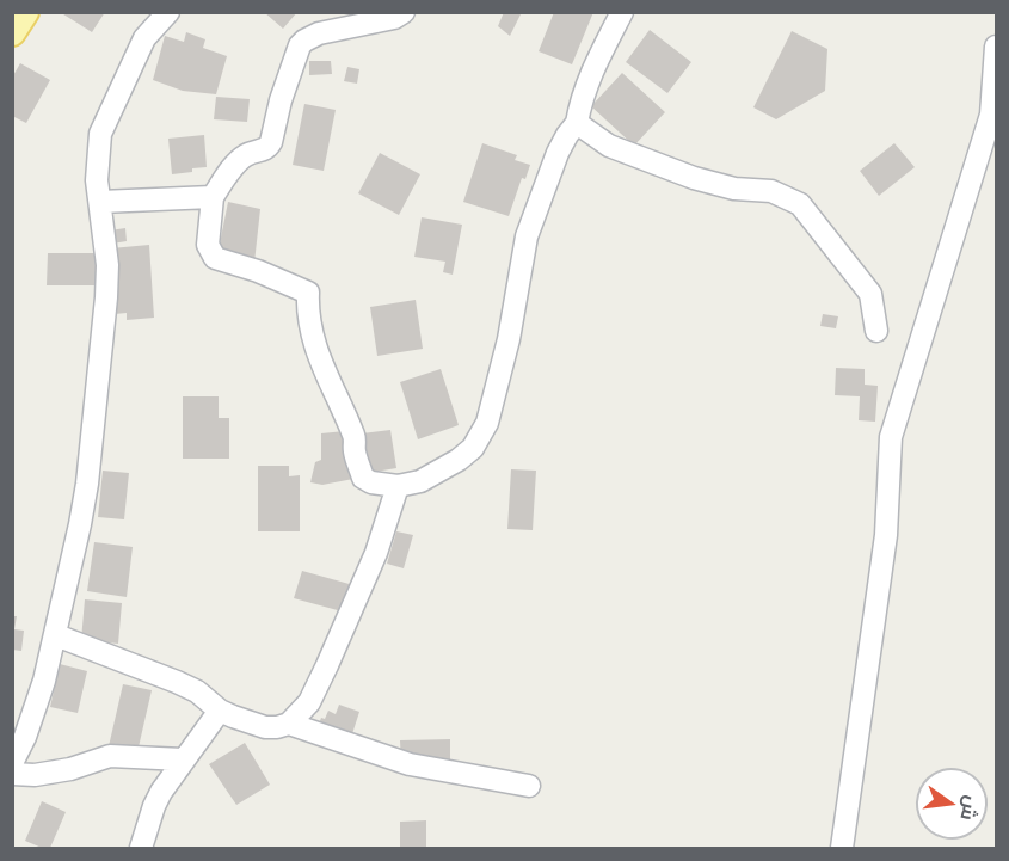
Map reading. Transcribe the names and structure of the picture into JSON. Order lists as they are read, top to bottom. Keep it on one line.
{"north":"right"}
